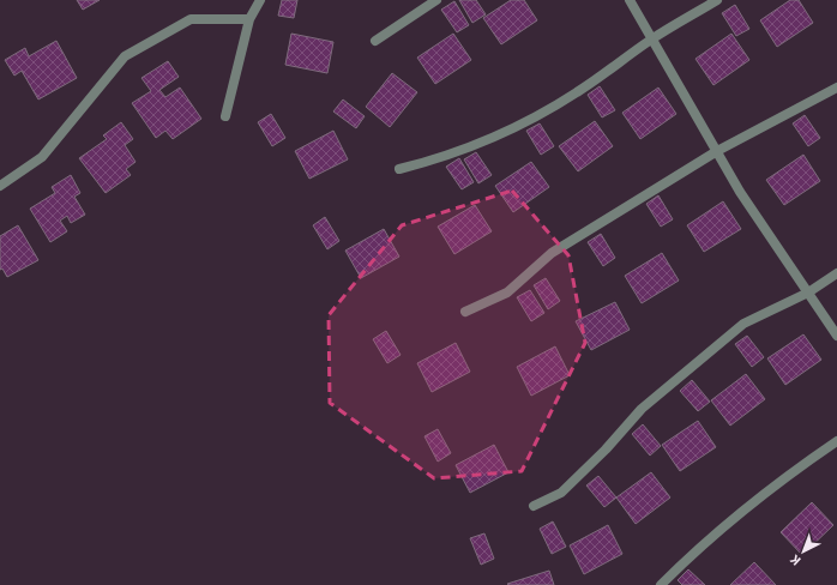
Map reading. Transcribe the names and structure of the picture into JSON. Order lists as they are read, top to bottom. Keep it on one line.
{"north":"bottom left"}
